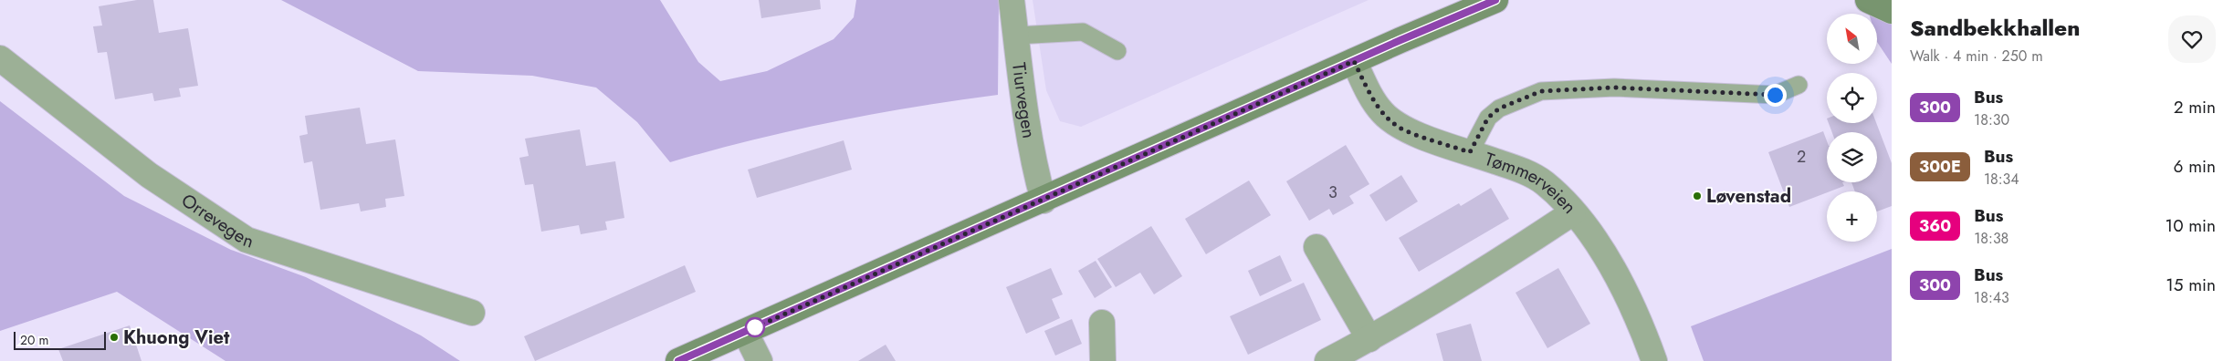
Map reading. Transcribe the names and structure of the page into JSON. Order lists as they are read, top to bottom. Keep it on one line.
{"streets":{"street":["Tiurvegen","Tømmerveien","Orrevegen"]},"places":["Løvenstad","Khuong Viet"],"lines":["bus line 300"],"house_numbers":["2","3"],"scale_bar":"20 m","north":"top left","page":{"heading":["Sandbekkhallen","Walk · 4 min · 250 m"],"map_buttons":"+","list":[{"mark":"300","name":"Bus","note":"18:30","value":"2 min"},{"mark":"300E","name":"Bus","note":"18:34","value":"6 min"},{"mark":"360","name":"Bus","note":"18:38","value":"10 min"},{"mark":"300","name":"Bus","note":"18:43","value":"15 min"}],"scale":"20 m"}}
